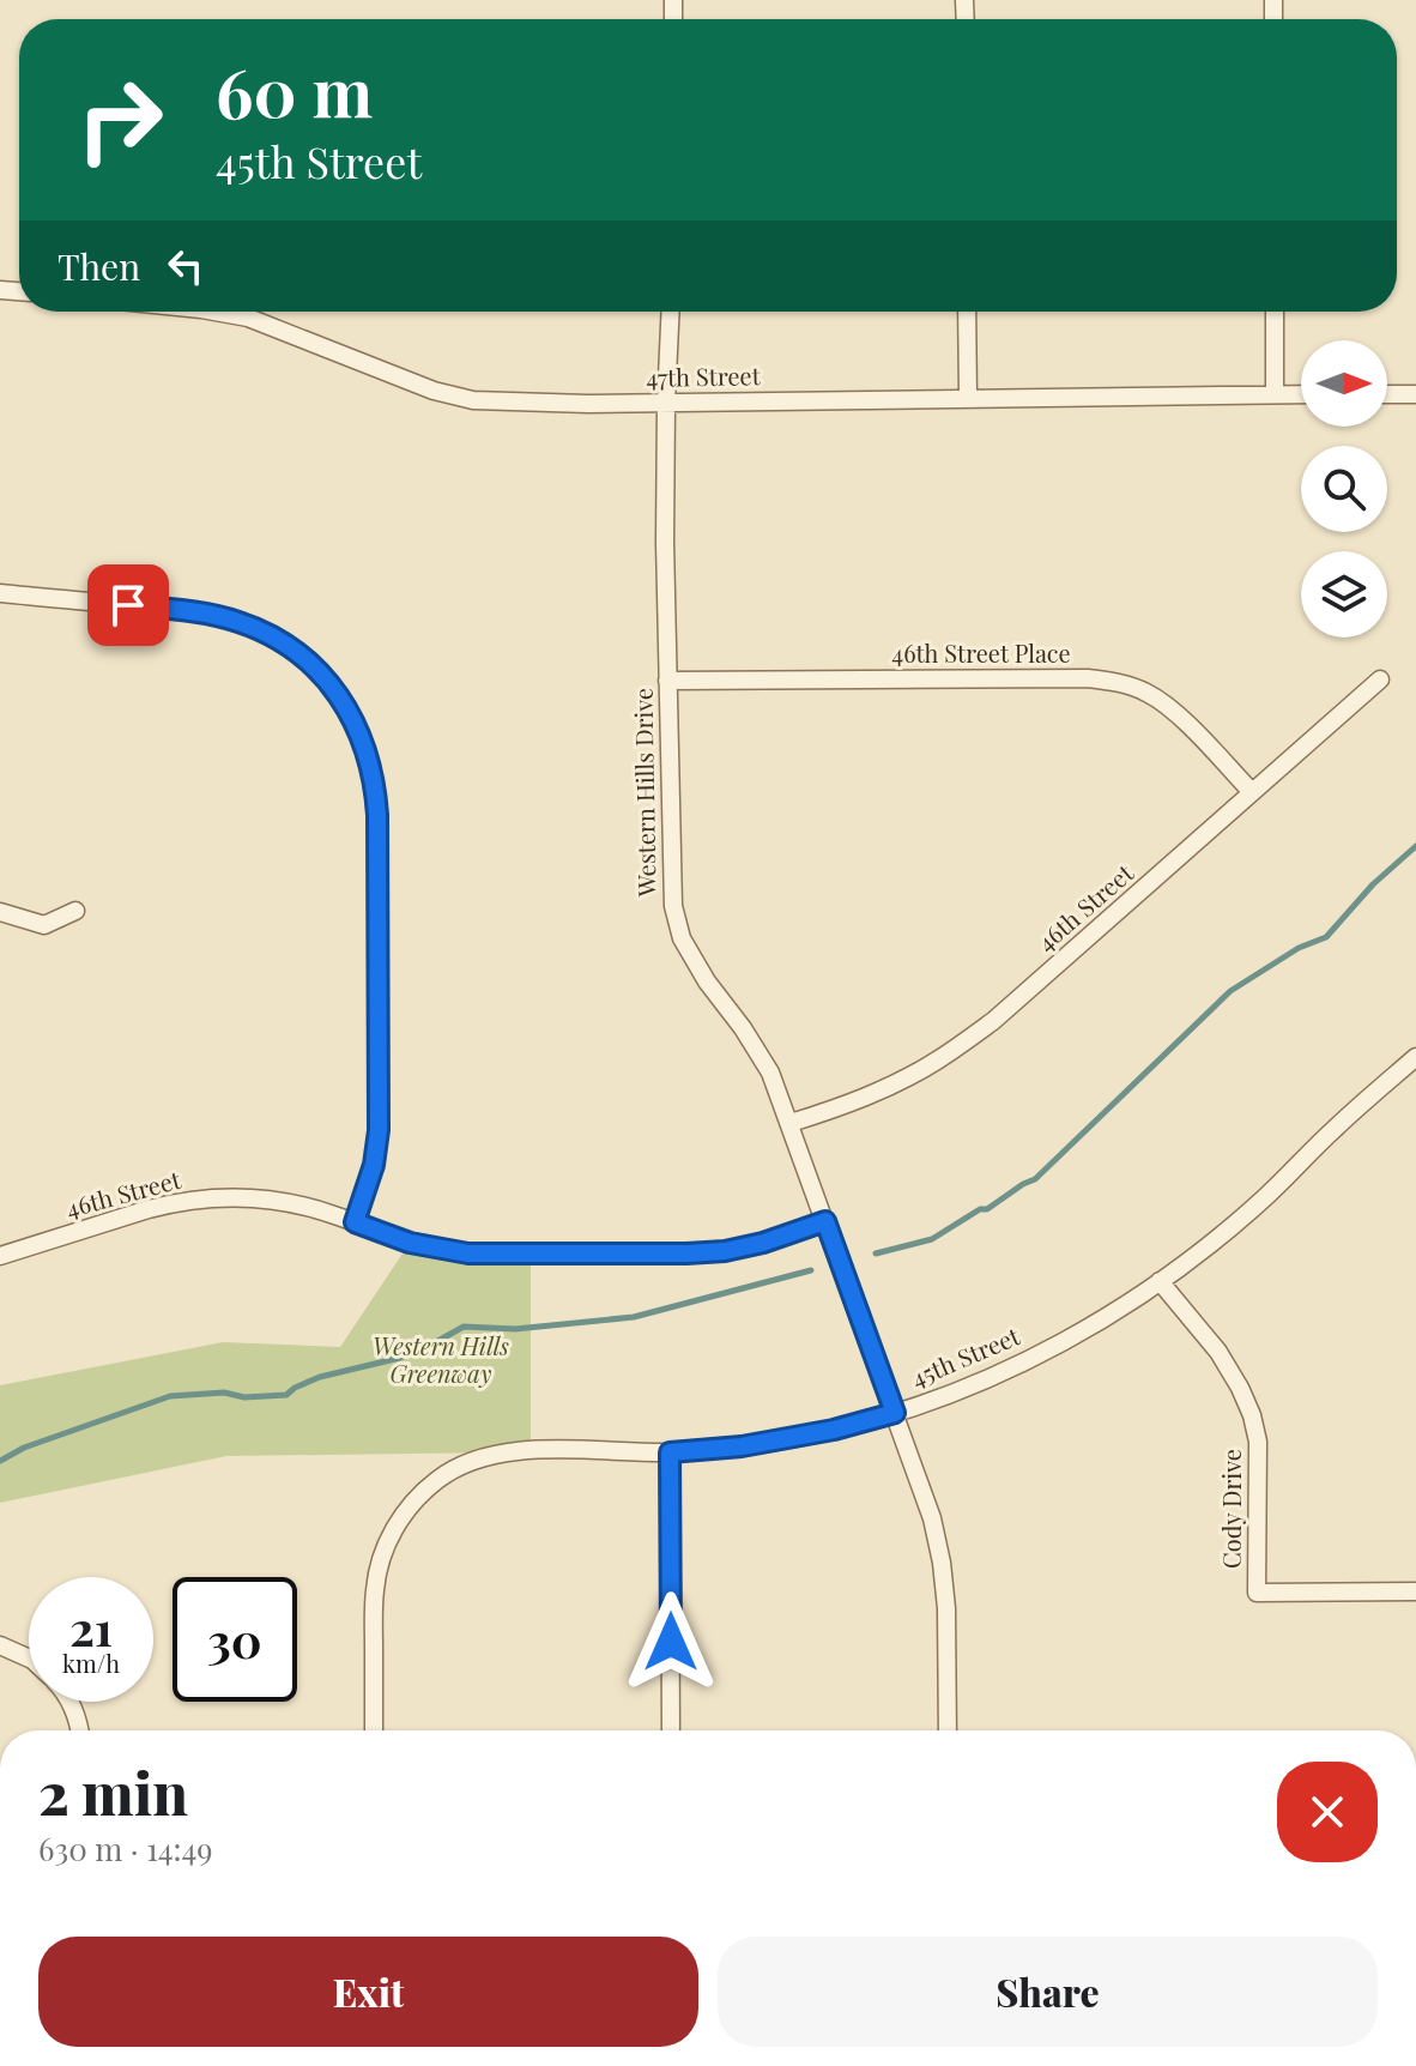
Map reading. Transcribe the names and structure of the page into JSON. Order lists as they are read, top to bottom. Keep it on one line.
{"streets":{"street":["47th Street","46th Street Place","Western Hills Drive","46th Street","45th Street","Cody Drive"]},"crossings":[["47th Street","Western Hills Drive"],["46th Street Place","Western Hills Drive"],["46th Street Place","46th Street"],["Western Hills Drive","46th Street"],["Western Hills Drive","45th Street"],["45th Street","Cody Drive"]],"parks":["Western Hills Greenway"],"north":"right","page":{"turn":["60 m","45th Street"],"then":"Then","speed":"21 km/h","limit":"30","heading":["2 min","630 m · 14:49"],"buttons":["Exit","Share"]}}
